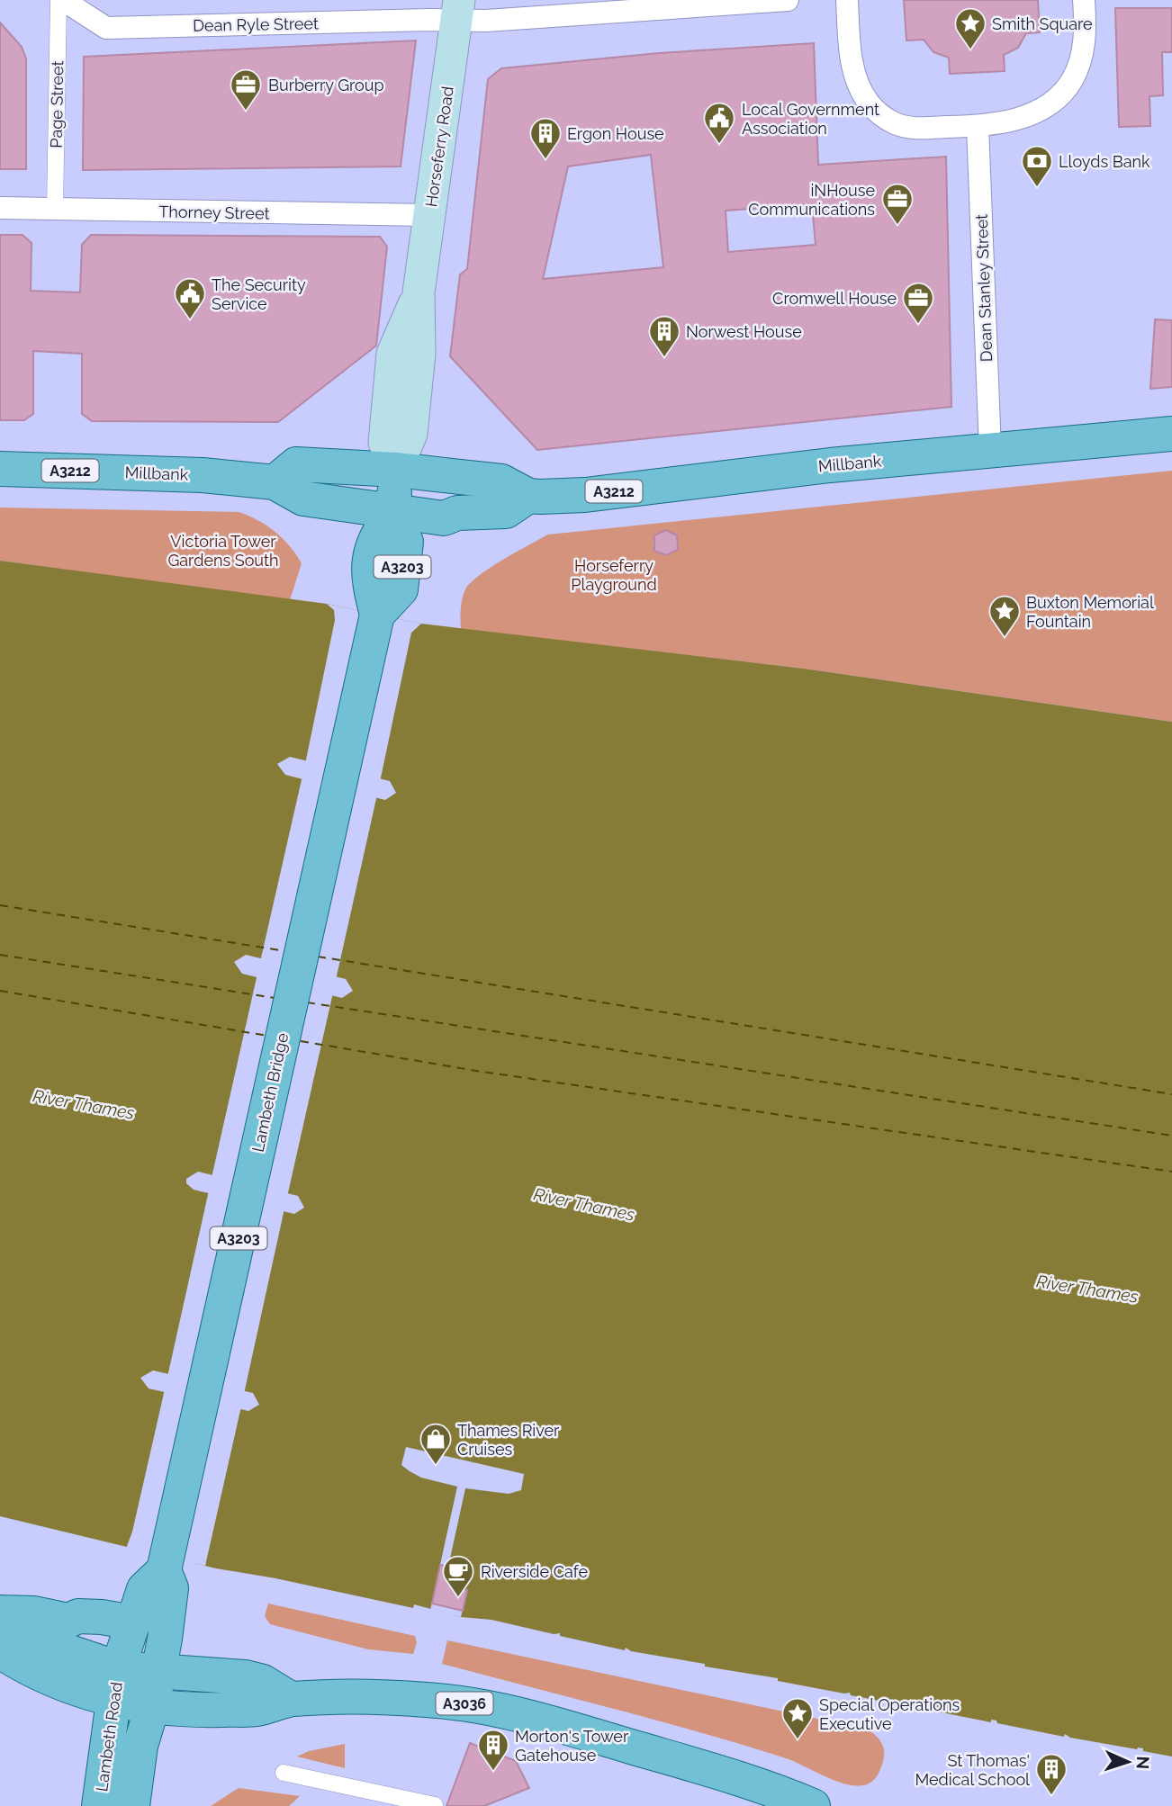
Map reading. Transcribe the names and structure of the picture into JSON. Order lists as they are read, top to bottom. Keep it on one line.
{"streets":{"main road":["Horseferry Road","Millbank","A3212","A3203","Lambeth Bridge","A3036","Lambeth Road"],"street":["Dean Ryle Street","Page Street","Thorney Street","Dean Stanley Street"]},"crossings":[["Dean Ryle Street","Page Street"],["Dean Ryle Street","Horseferry Road"],["Page Street","Thorney Street"],["Horseferry Road","Thorney Street"],["Horseferry Road","Millbank"],["Horseferry Road","Lambeth Bridge"],["Dean Stanley Street","Millbank"],["Millbank","Lambeth Bridge"],["Lambeth Bridge","A3036"],["Lambeth Bridge","Lambeth Road"],["A3036","Lambeth Road"]],"water":["River Thames"],"parks":["Victoria Tower Gardens South","Horseferry Playground"],"places":{"place":["Smith Square","Buxton Memorial Fountain","Special Operations Executive"],"office":["Burberry Group","iNHouse Communications","Cromwell House"],"public building":["Local Government Association","The Security Service"],"building":["Ergon House","Norwest House","Morton's Tower Gatehouse","St Thomas' Medical School"],"bank":["Lloyds Bank"],"shop":["Thames River Cruises"],"cafe":["Riverside Cafe"]},"north":"right"}
